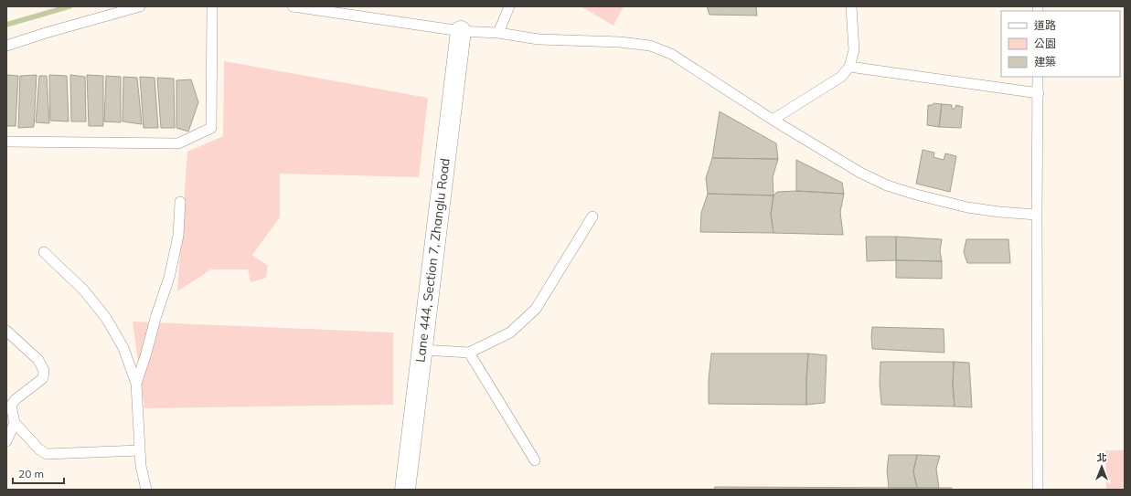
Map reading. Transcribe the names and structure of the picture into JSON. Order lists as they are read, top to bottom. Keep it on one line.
{"streets":{"street":["Lane 444, Section 7, Zhanglu Road"]},"legend":["道路","公園","建築"],"scale_bar":"20 m","north":"top"}
